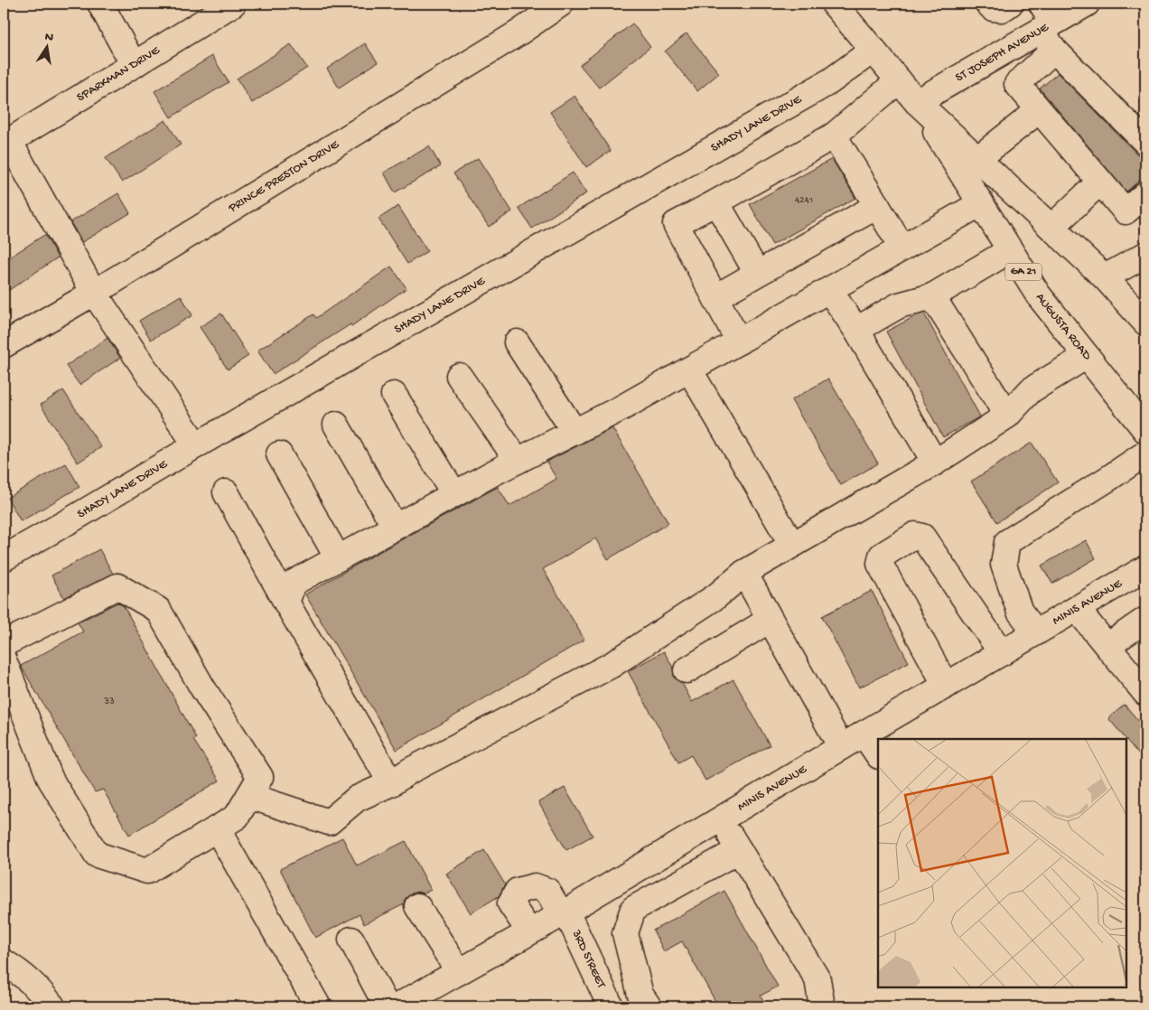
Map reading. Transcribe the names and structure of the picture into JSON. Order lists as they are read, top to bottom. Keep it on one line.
{"streets":{"main road":["ST JOSEPH AVENUE","SPARKMAN DRIVE","SHADY LANE DRIVE","PRINCE PRESTON DRIVE","GA 21","AUGUSTA ROAD","MINIS AVENUE","3RD STREET"]},"crossings":[["ST JOSEPH AVENUE","AUGUSTA ROAD"],["SHADY LANE DRIVE","AUGUSTA ROAD"],["MINIS AVENUE","3RD STREET"]],"house_numbers":["4241","33"],"north":"top"}
